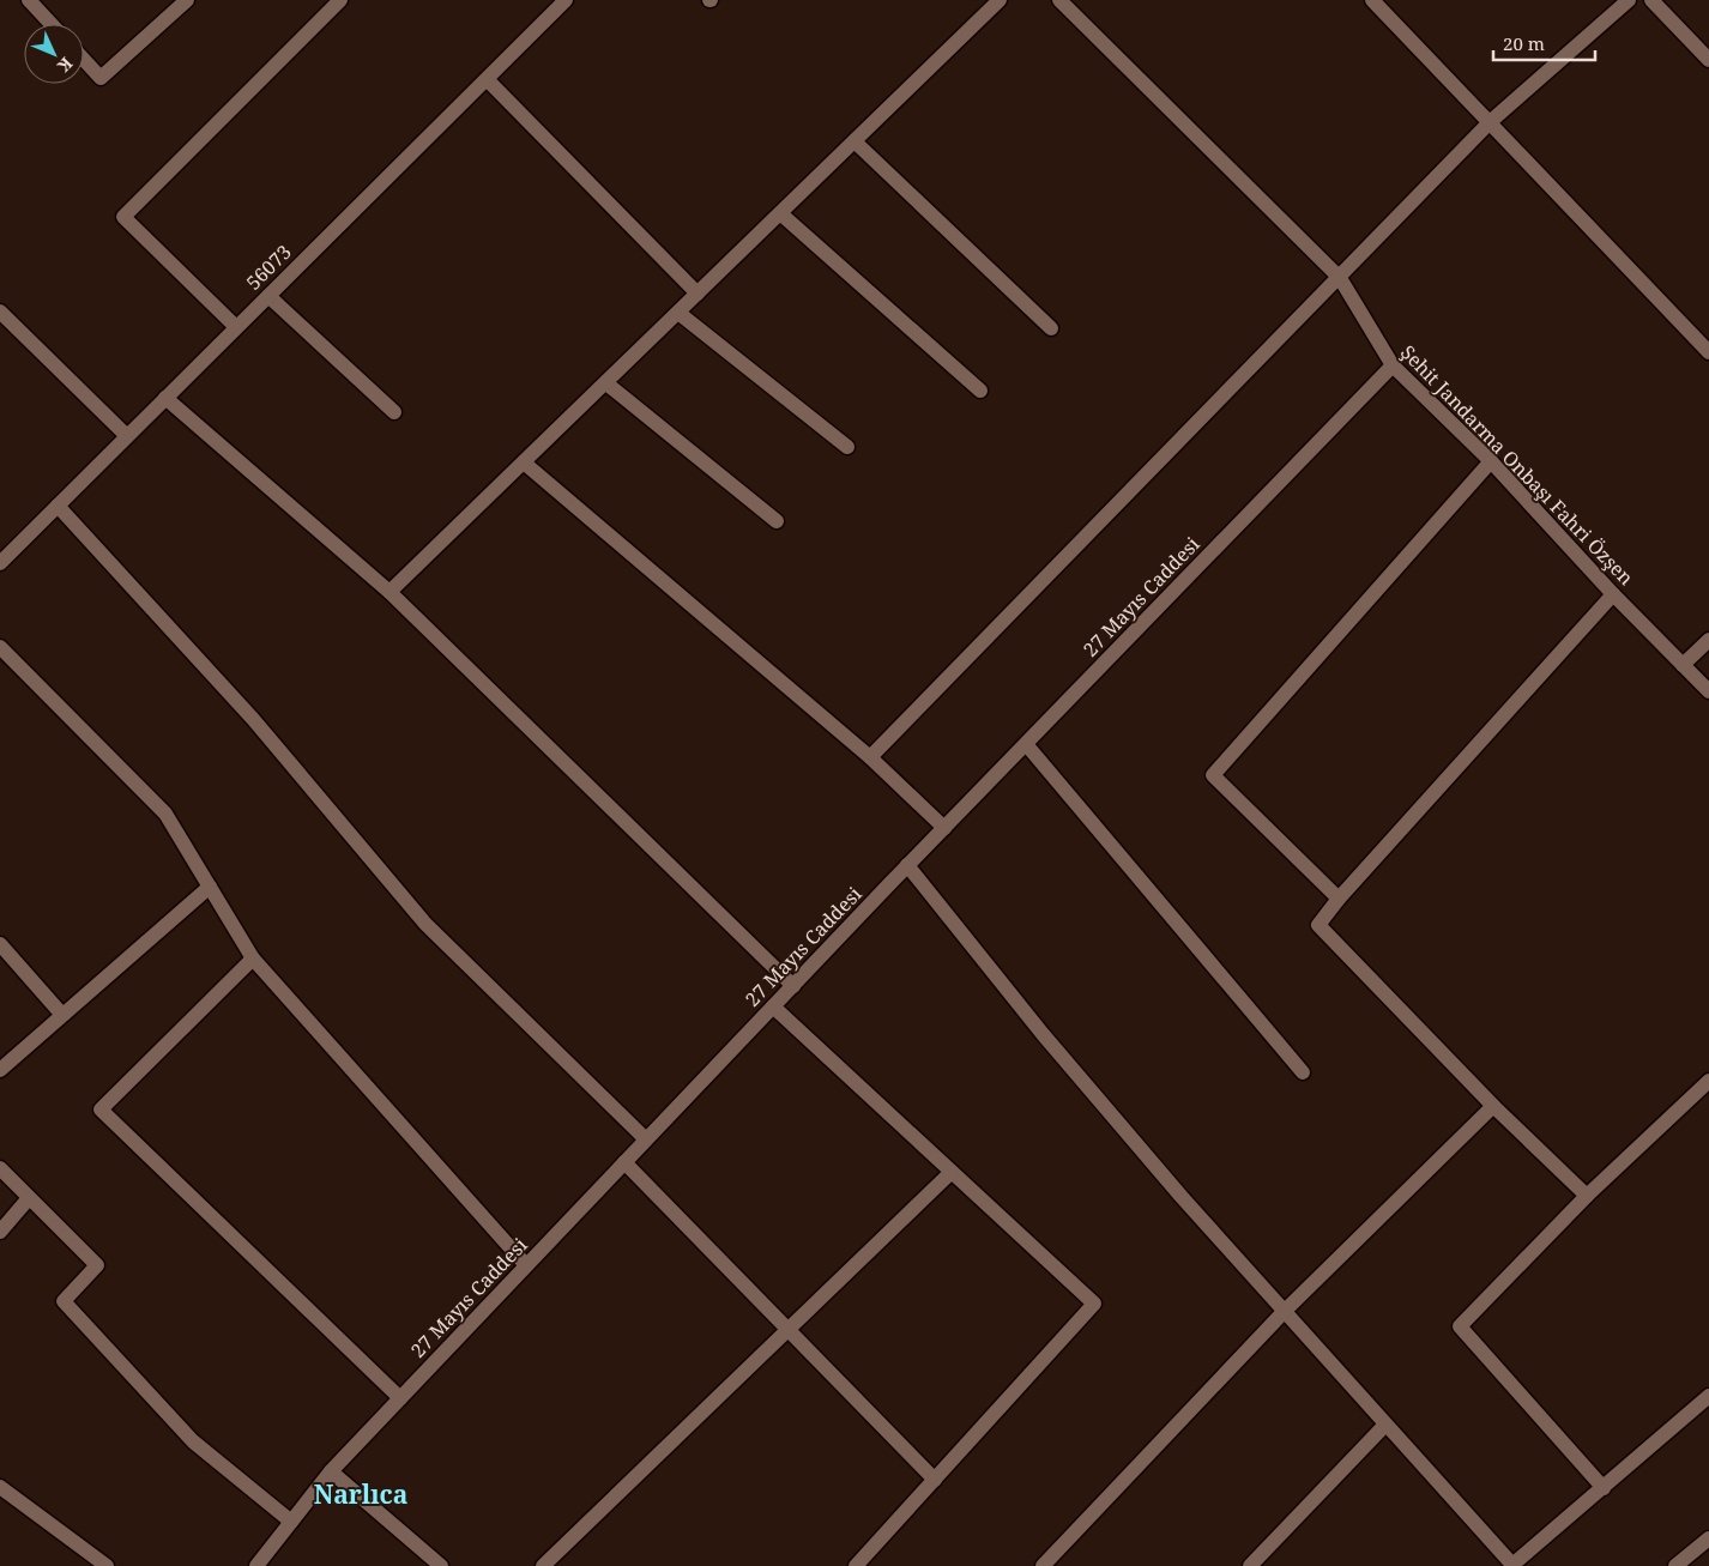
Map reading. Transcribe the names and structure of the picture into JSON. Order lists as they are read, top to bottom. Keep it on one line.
{"streets":{"street":["56073","Şehit Jandarma Onbaşı Fahri Özşen","27 Mayıs Caddesi"]},"crossings":[["Şehit Jandarma Onbaşı Fahri Özşen","27 Mayıs Caddesi"]],"districts":["Narlıca"],"scale_bar":"20 m","north":"bottom right"}
